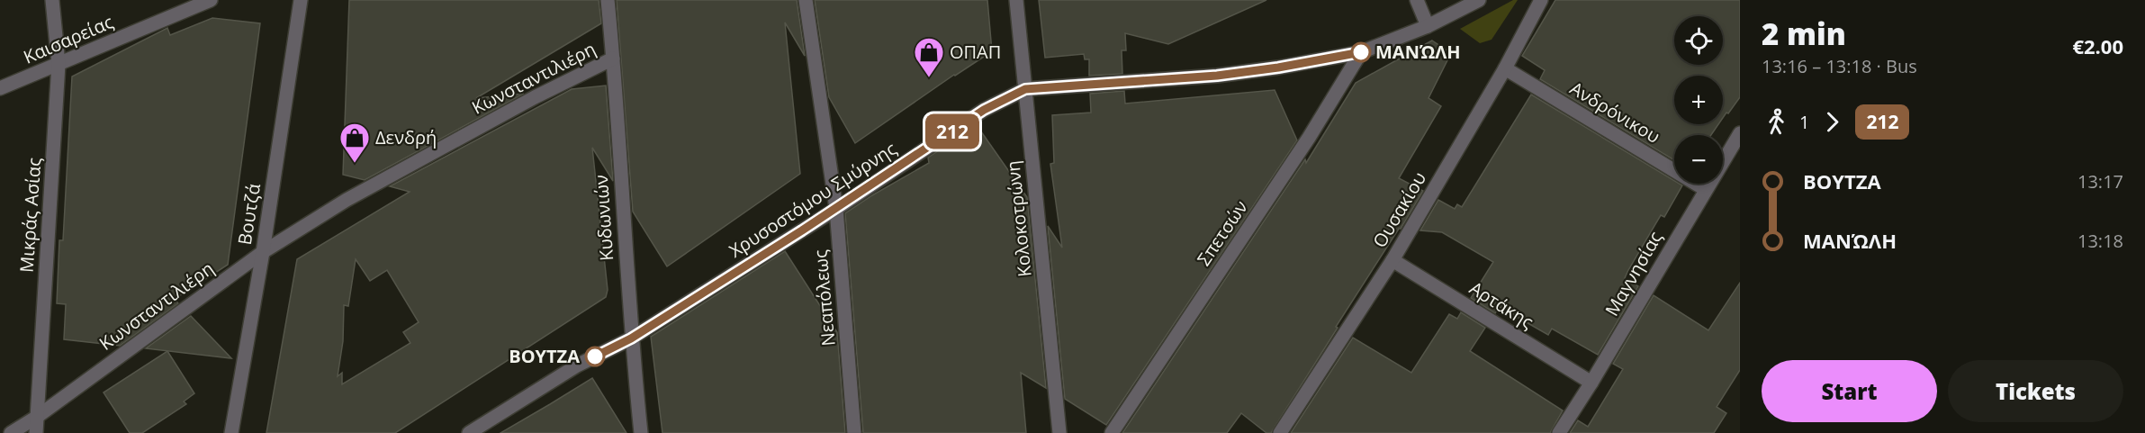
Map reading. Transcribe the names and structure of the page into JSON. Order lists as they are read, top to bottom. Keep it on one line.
{"streets":{"street":["Καισαρείας","Κωνσταντιλιέρη","Ανδρόνικου","Χρυσοστόμου Σμύρνης","Ουσακίου","Βουτζά","Μικράς Ασίας","Κυδωνιών","Κολοκοτρώνη","Σπετσών","Μαγνησίας","Νεαπόλεως","Αρτάκης"]},"crossings":[["Καισαρείας","Μικράς Ασίας"],["Κωνσταντιλιέρη","Βουτζά"],["Κωνσταντιλιέρη","Μικράς Ασίας"],["Κωνσταντιλιέρη","Κυδωνιών"],["Ανδρόνικου","Ουσακίου"],["Ανδρόνικου","Μαγνησίας"],["Χρυσοστόμου Σμύρνης","Κυδωνιών"],["Χρυσοστόμου Σμύρνης","Κολοκοτρώνη"],["Χρυσοστόμου Σμύρνης","Σπετσών"],["Χρυσοστόμου Σμύρνης","Νεαπόλεως"],["Ουσακίου","Αρτάκης"],["Μαγνησίας","Αρτάκης"]],"places":{"other":["ΜΑΝΏΛΗ","ΒΟΥΤΖΑ"],"shop":["ΟΠΑΠ","Δενδρή"]},"lines":["bus line 212"],"page":{"on_map":"212","heading":["2 min","13:16 – 13:18 · Bus","€2.00"],"map_buttons":["+","−"],"legs":["1","212"],"list":[{"name":"ΒΟΥΤΖΑ","value":"13:17"},{"name":"ΜΑΝΏΛΗ","value":"13:18"}],"buttons":["Start","Tickets"]}}
